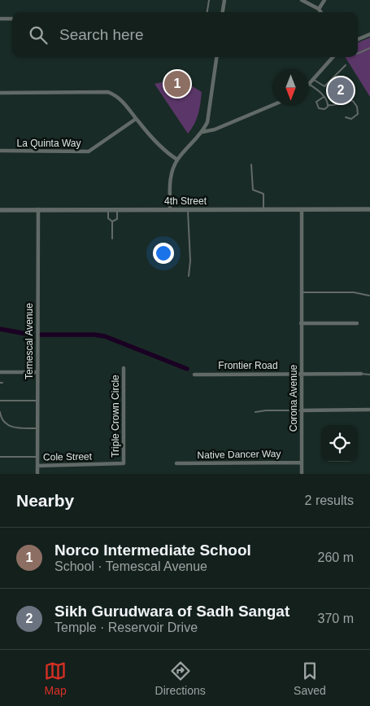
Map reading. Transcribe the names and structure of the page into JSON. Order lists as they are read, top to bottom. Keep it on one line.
{"streets":{"street":["La Quinta Way","4th Street","Temescal Avenue","Frontier Road","Corona Avenue","Triple Crown Circle","Native Dancer Way","Cole Street"]},"crossings":[["4th Street","Temescal Avenue"],["4th Street","Corona Avenue"],["Temescal Avenue","Cole Street"],["Frontier Road","Corona Avenue"],["Corona Avenue","Native Dancer Way"],["Triple Crown Circle","Cole Street"]],"north":"bottom","page":{"search":"Search here","pins":["1","2"],"heading":["Nearby","2 results"],"list":[{"mark":"1","name":"Norco Intermediate School","note":"School · Temescal Avenue","value":"260 m"},{"mark":"2","name":"Sikh Gurudwara of Sadh Sangat","note":"Temple · Reservoir Drive","value":"370 m"}],"nav":["Map","Directions","Saved"]}}
